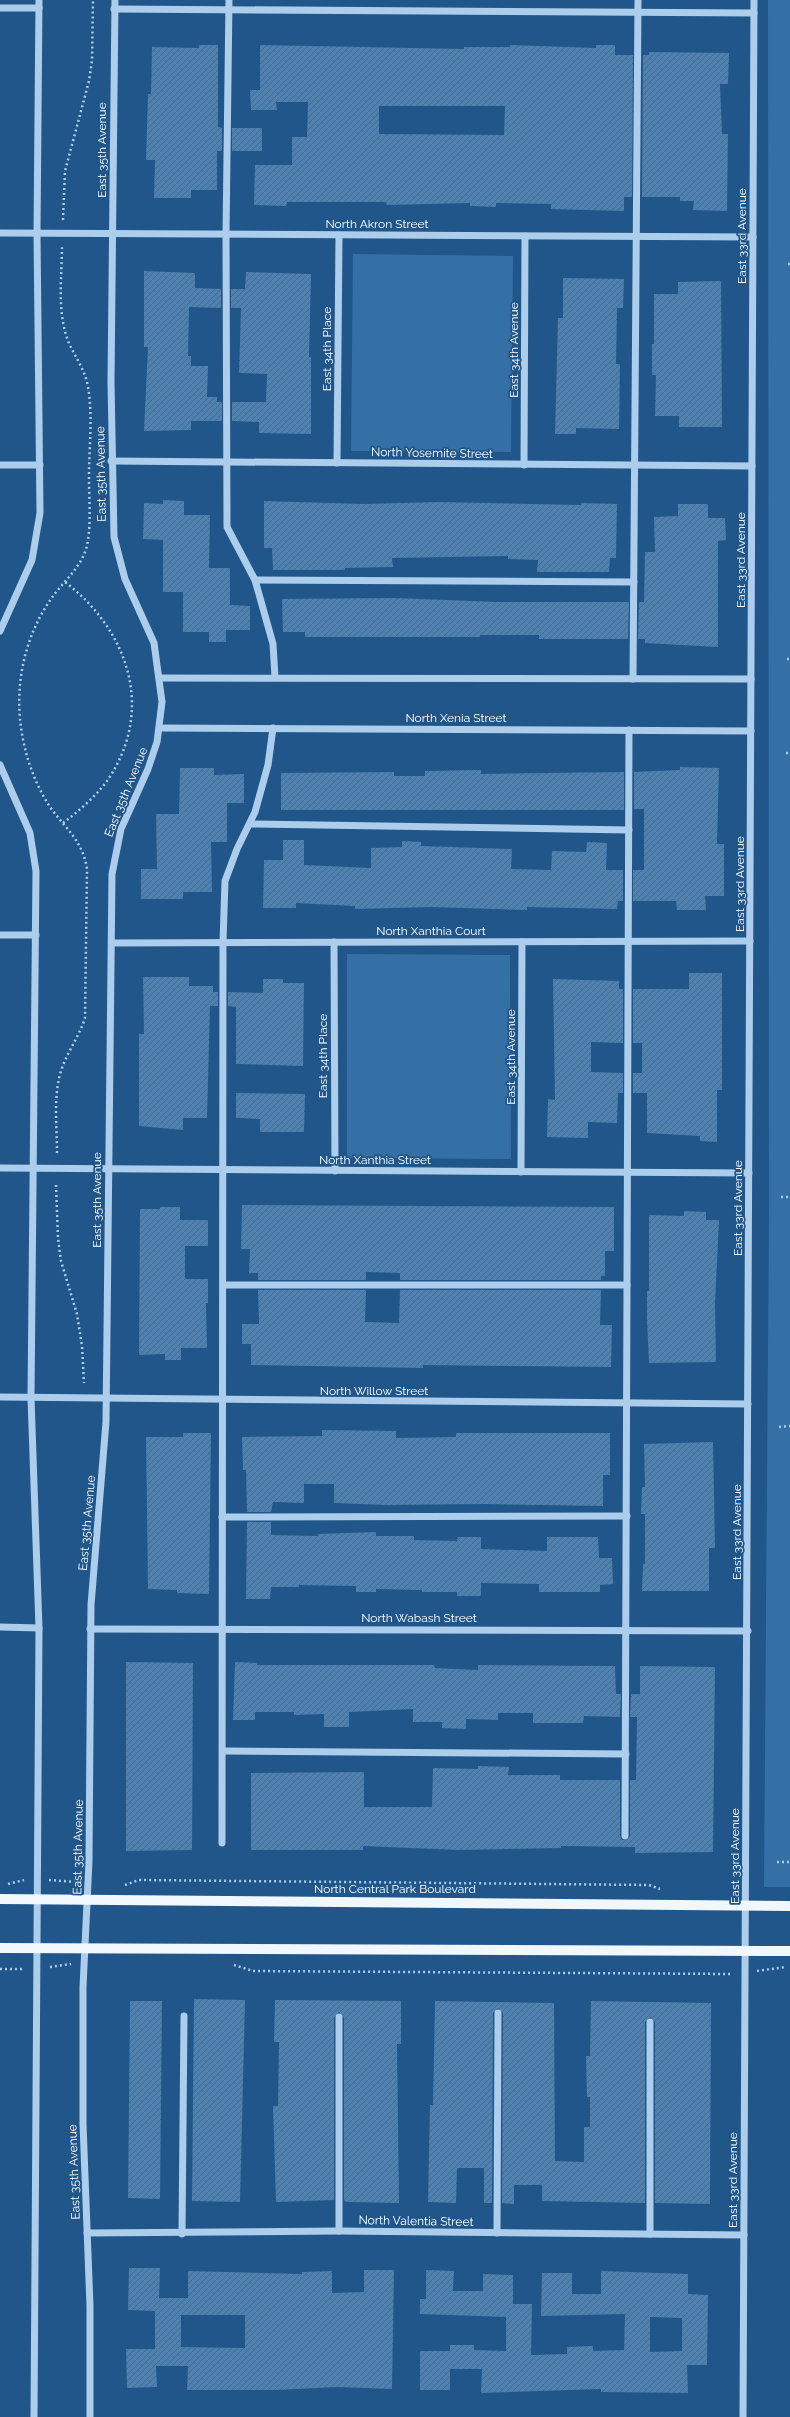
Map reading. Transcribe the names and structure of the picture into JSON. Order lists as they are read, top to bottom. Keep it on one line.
{"streets":{"main road":["North Central Park Boulevard"],"street":["East 35th Avenue","North Akron Street","East 33rd Avenue","East 34th Place","East 34th Avenue","North Yosemite Street","North Xenia Street","North Xanthia Court","North Xanthia Street","North Willow Street","North Wabash Street","North Valentia Street"]},"crossings":[["East 35th Avenue","North Akron Street"],["East 35th Avenue","North Yosemite Street"],["East 35th Avenue","North Xenia Street"],["East 35th Avenue","North Xanthia Court"],["East 35th Avenue","North Xanthia Street"],["East 35th Avenue","North Willow Street"],["East 35th Avenue","North Wabash Street"],["East 35th Avenue","North Central Park Boulevard"],["East 35th Avenue","North Valentia Street"],["North Akron Street","East 33rd Avenue"],["North Akron Street","East 34th Place"],["North Akron Street","East 34th Avenue"],["East 33rd Avenue","North Yosemite Street"],["East 33rd Avenue","North Xenia Street"],["East 33rd Avenue","North Xanthia Court"],["East 33rd Avenue","North Xanthia Street"],["East 33rd Avenue","North Willow Street"],["East 33rd Avenue","North Wabash Street"],["East 33rd Avenue","North Central Park Boulevard"],["East 33rd Avenue","North Valentia Street"],["East 34th Place","North Yosemite Street"],["East 34th Place","North Xanthia Court"],["East 34th Place","North Xanthia Street"],["East 34th Avenue","North Yosemite Street"],["East 34th Avenue","North Xanthia Court"],["East 34th Avenue","North Xanthia Street"]]}
